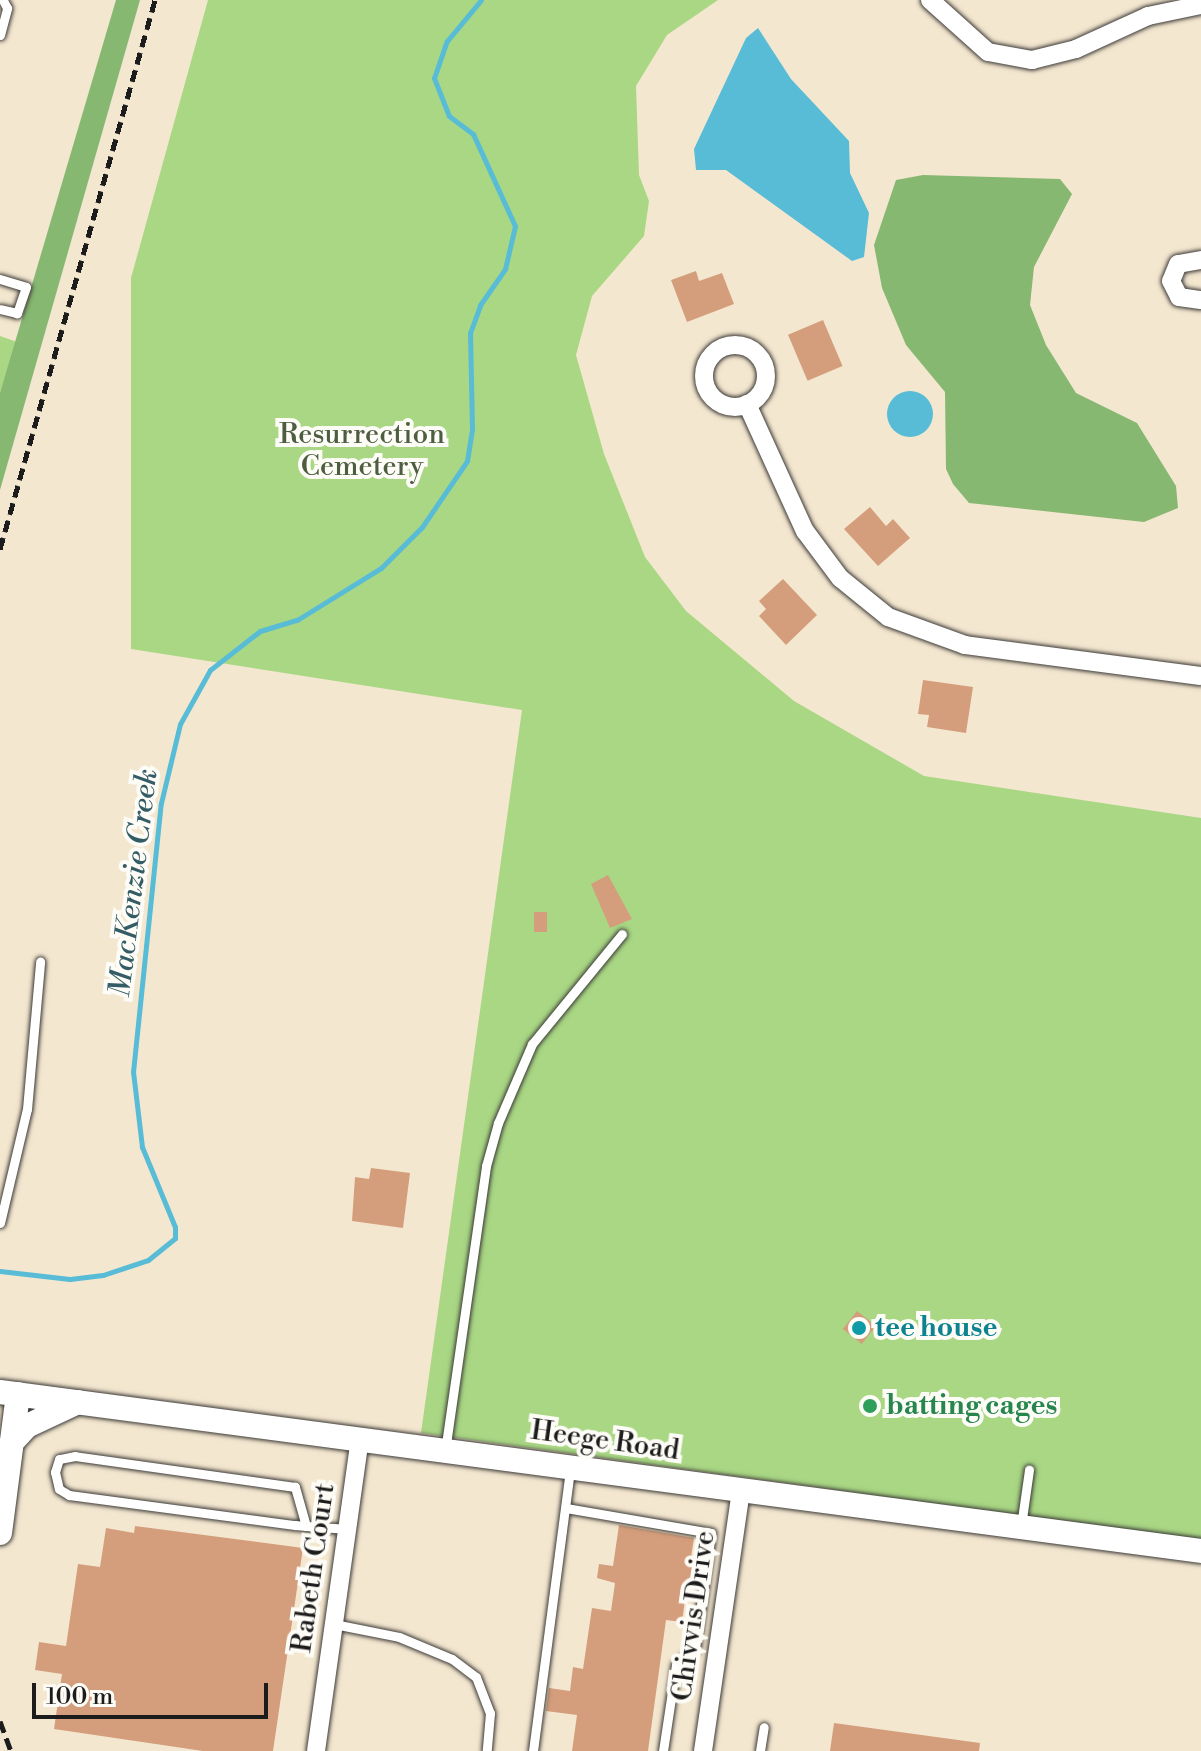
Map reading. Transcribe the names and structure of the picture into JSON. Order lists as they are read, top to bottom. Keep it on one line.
{"streets":{"street":["Heege Road","Rabeth Court","Chivvis Drive"]},"crossings":[["Heege Road","Rabeth Court"],["Heege Road","Chivvis Drive"]],"water":["MacKenzie Creek"],"parks":["Resurrection Cemetery"],"places":["tee house","batting cages"],"scale_bar":"100 m"}
